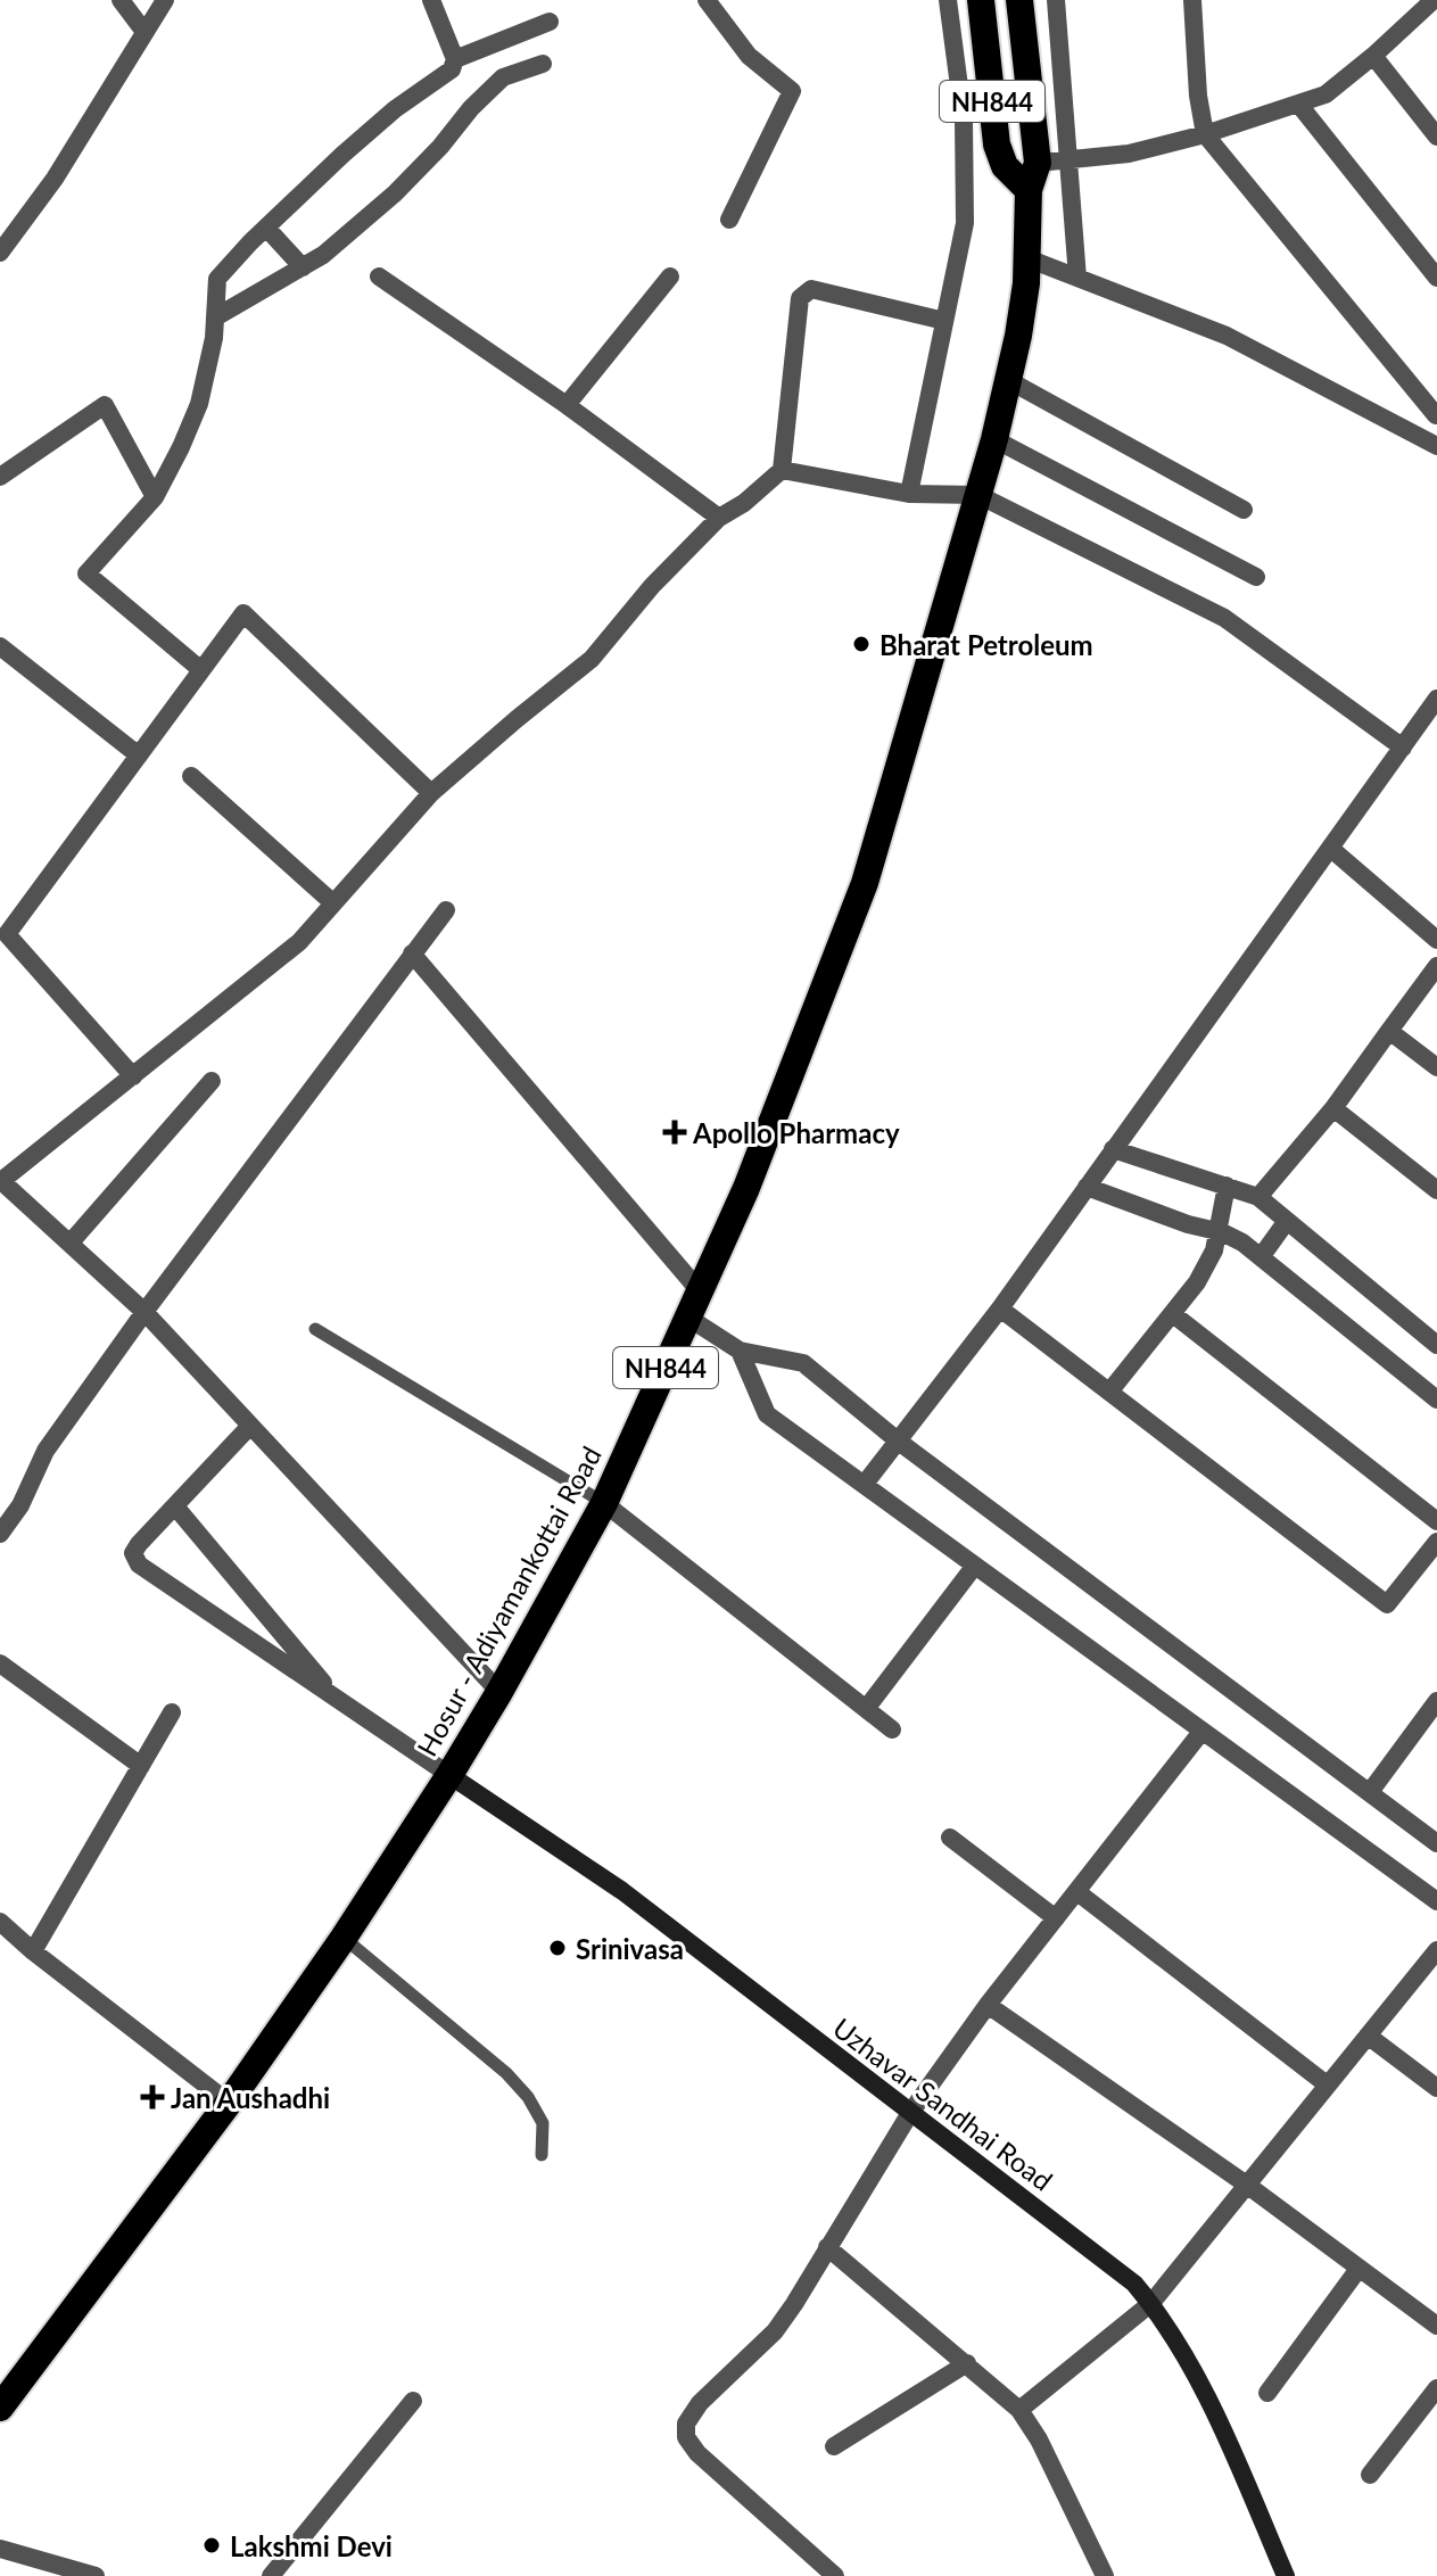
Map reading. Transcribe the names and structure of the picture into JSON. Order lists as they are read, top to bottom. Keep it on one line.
{"streets":{"highway":["NH844","Hosur - Adiyamankottai Road"],"main road":["Uzhavar Sandhai Road"]},"crossings":[["NH844","Hosur - Adiyamankottai Road"],["Hosur - Adiyamankottai Road","Uzhavar Sandhai Road"]],"places":{"other":["Bharat Petroleum","Srinivasa","Lakshmi Devi"],"health":["Apollo Pharmacy","Jan Aushadhi"]}}
